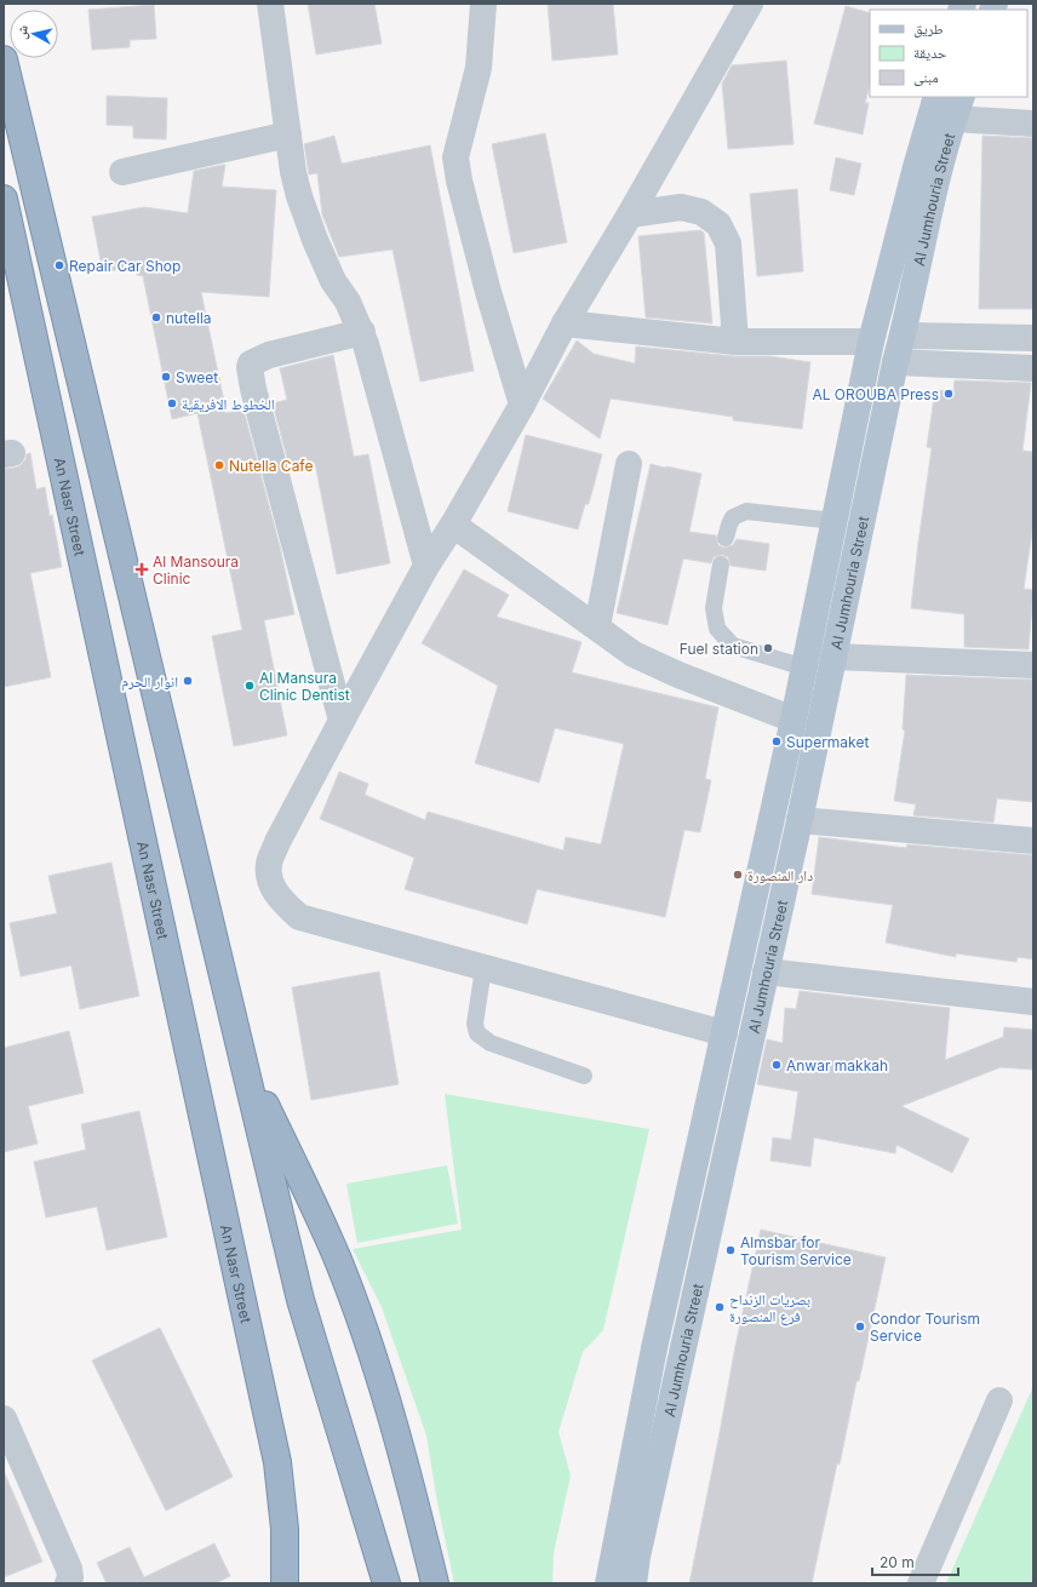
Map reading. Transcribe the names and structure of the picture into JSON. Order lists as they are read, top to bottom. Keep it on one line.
{"streets":{"highway":["An Nasr Street"],"main road":["Al Jumhouria Street"]},"places":{"other":["Repair Car Shop","nutella","Sweet","AL OROUBA Press","الخطوط الافريقية","Nutella Cafe","Fuel station","انوار الحرم","Al Mansura Clinic Dentist","Supermaket","دار المنصورة","Anwar makkah","Almsbar for Tourism Service","بصريات الزنداح فرع المنصورة","Condor Tourism Service"],"health":["Al Mansoura Clinic"]},"legend":["طريق","حديقة","مبنى"],"scale_bar":"20 m","north":"left"}
